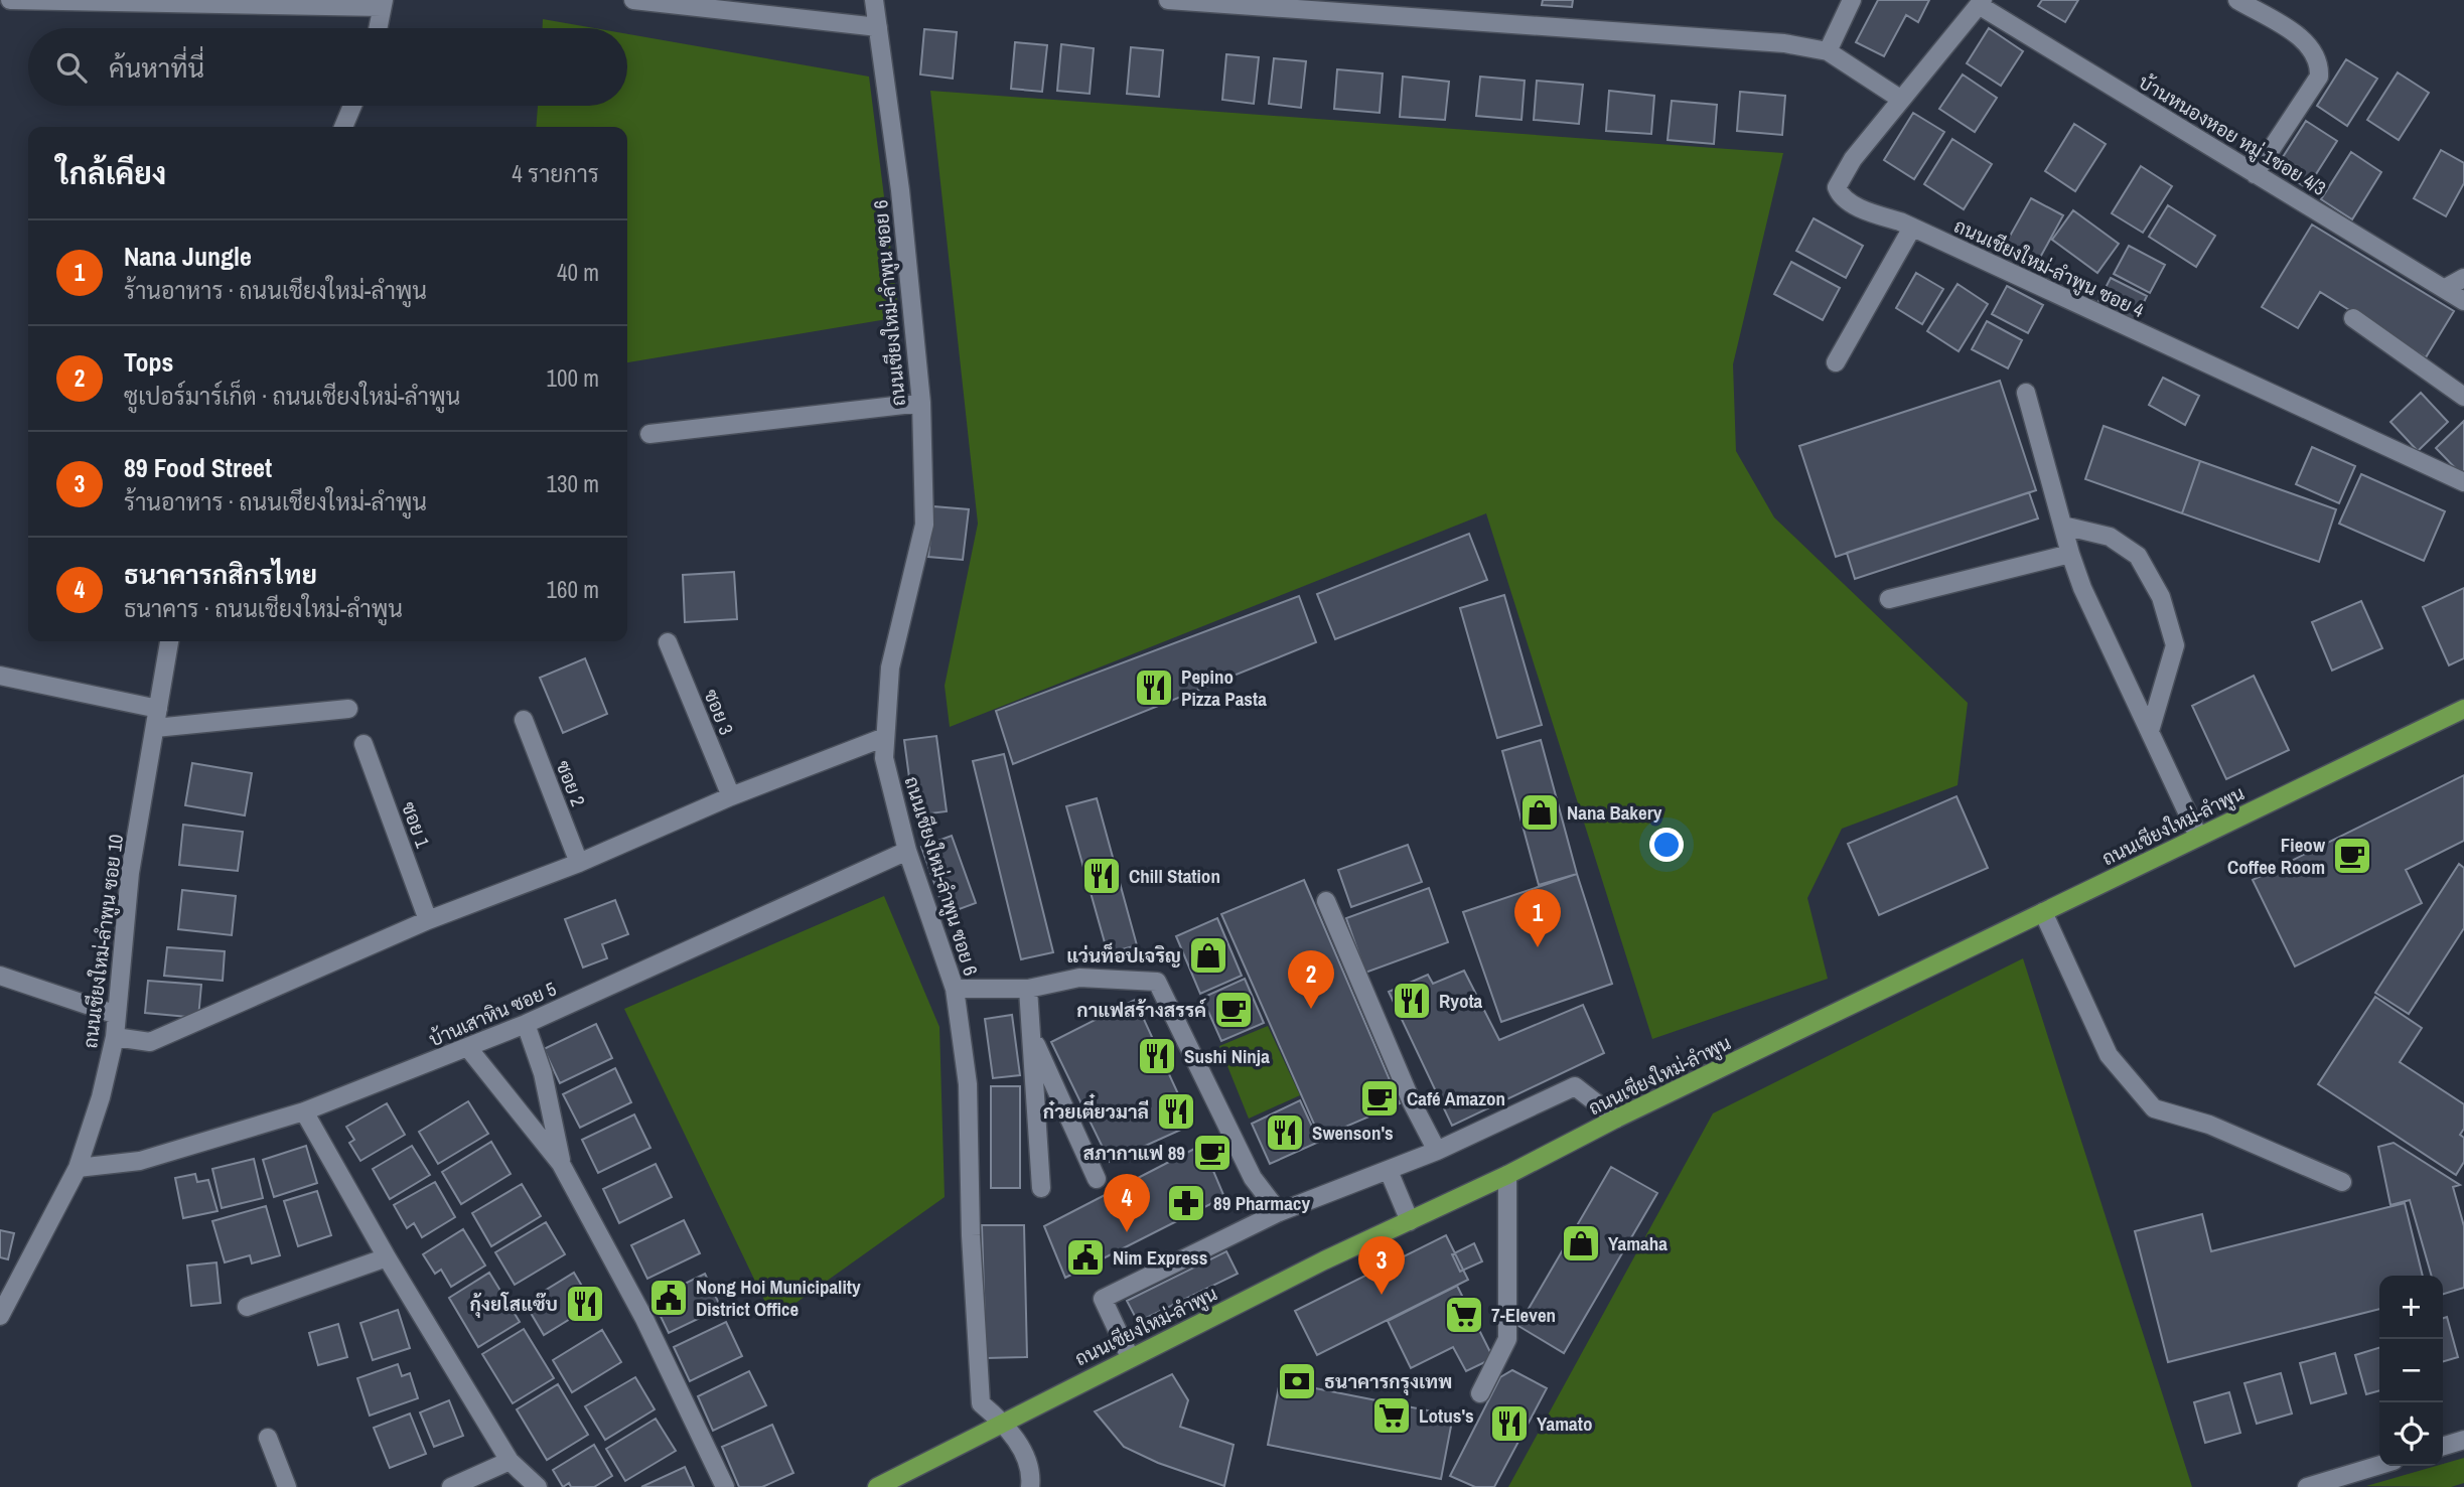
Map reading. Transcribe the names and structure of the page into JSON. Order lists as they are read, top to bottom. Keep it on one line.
{"streets":{"main road":["ถนนเชียงใหม่-ลำพูน"],"street":["บ้านหนองหอย หมู่ 1ซอย 4/3","ถนนเชียงใหม่-ลำพูน ซอย 4","ถนนเชียงใหม่-ลำพูน ซอย 6","ซอย 3","ซอย 2","ซอย 1","ถนนเชียงใหม่-ลำพูน ซอย 10","บ้านเสาหิน ซอย 5"]},"crossings":[["บ้านหนองหอย หมู่ 1ซอย 4/3","ถนนเชียงใหม่-ลำพูน ซอย 4"],["ถนนเชียงใหม่-ลำพูน ซอย 6","ถนนเชียงใหม่-ลำพูน"],["ถนนเชียงใหม่-ลำพูน ซอย 6","บ้านเสาหิน ซอย 5"],["ถนนเชียงใหม่-ลำพูน ซอย 10","บ้านเสาหิน ซอย 5"]],"places":{"restaurant":["Pepino Pizza Pasta","Chill Station","Ryota","Sushi Ninja","ก๋วยเตี๋ยวมาลี","Swenson's","กุ้งยโสแซ๊บ","Yamato"],"shop":["Nana Bakery","แว่นท็อปเจริญ","Yamaha"],"cafe":["Fieow Coffee Room","กาแฟสร้างสรรค์","Café Amazon","สภากาแฟ 89"],"pharmacy":["89 Pharmacy"],"public building":["Nim Express","Nong Hoi Municipality District Office"],"supermarket":["7-Eleven","Lotus's"],"bank":["ธนาคารกรุงเทพ"]},"page":{"search":"ค้นหาที่นี่","heading":["ใกล้เคียง","4 รายการ"],"list":[{"mark":"1","name":"Nana Jungle","note":"ร้านอาหาร · ถนนเชียงใหม่-ลำพูน","value":"40 m"},{"mark":"2","name":"Tops","note":"ซูเปอร์มาร์เก็ต · ถนนเชียงใหม่-ลำพูน","value":"100 m"},{"mark":"3","name":"89 Food Street","note":"ร้านอาหาร · ถนนเชียงใหม่-ลำพูน","value":"130 m"},{"mark":"4","name":"ธนาคารกสิกรไทย","note":"ธนาคาร · ถนนเชียงใหม่-ลำพูน","value":"160 m"}],"pins":["1","2","4","3"],"map_buttons":["+","−"]}}
